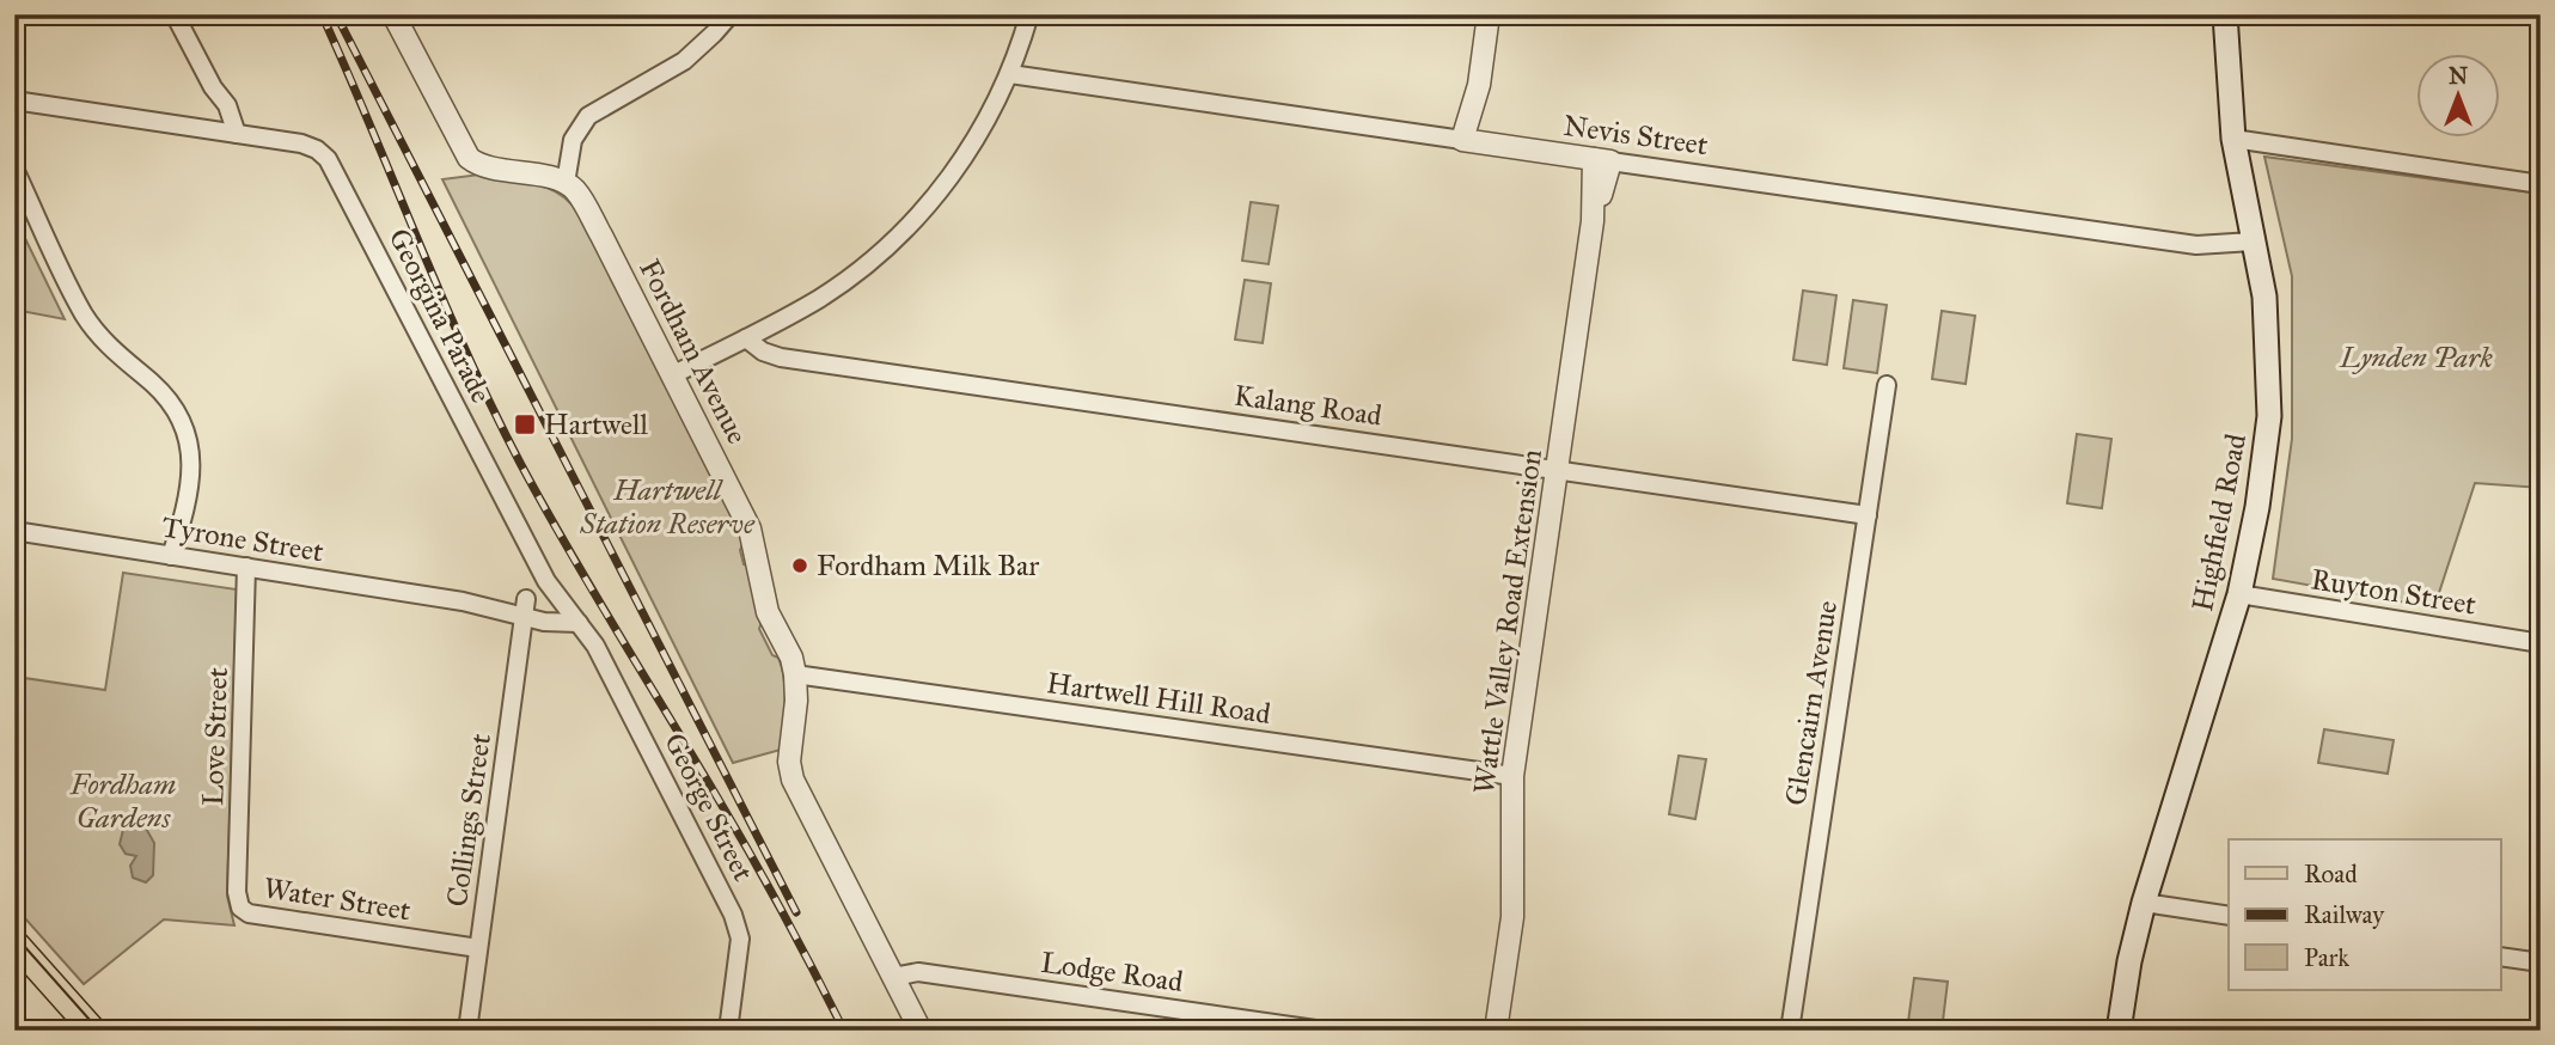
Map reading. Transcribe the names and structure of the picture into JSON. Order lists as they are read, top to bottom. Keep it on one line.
{"streets":{"main road":["Highfield Road"],"street":["Nevis Street","Georgina Parade","Fordham Avenue","Kalang Road","Tyrone Street","Ruyton Street","Wattle Valley Road Extension","Hartwell Hill Road","Glencairn Avenue","Love Street","George Street","Collings Street","Water Street","Lodge Road"]},"crossings":[["Nevis Street","Highfield Road"],["Nevis Street","Wattle Valley Road Extension"],["Georgina Parade","Tyrone Street"],["Georgina Parade","George Street"],["Fordham Avenue","Hartwell Hill Road"],["Fordham Avenue","Lodge Road"],["Kalang Road","Wattle Valley Road Extension"],["Kalang Road","Glencairn Avenue"],["Highfield Road","Ruyton Street"],["Tyrone Street","Love Street"],["Tyrone Street","George Street"],["Tyrone Street","Collings Street"],["Wattle Valley Road Extension","Hartwell Hill Road"],["Love Street","Water Street"],["Collings Street","Water Street"]],"parks":["Lynden Park","Hartwell Station Reserve","Fordham Gardens"],"places":{"transit":["Hartwell"],"other":["Fordham Milk Bar"]},"legend":["Road","Railway","Park"],"north":"top"}
